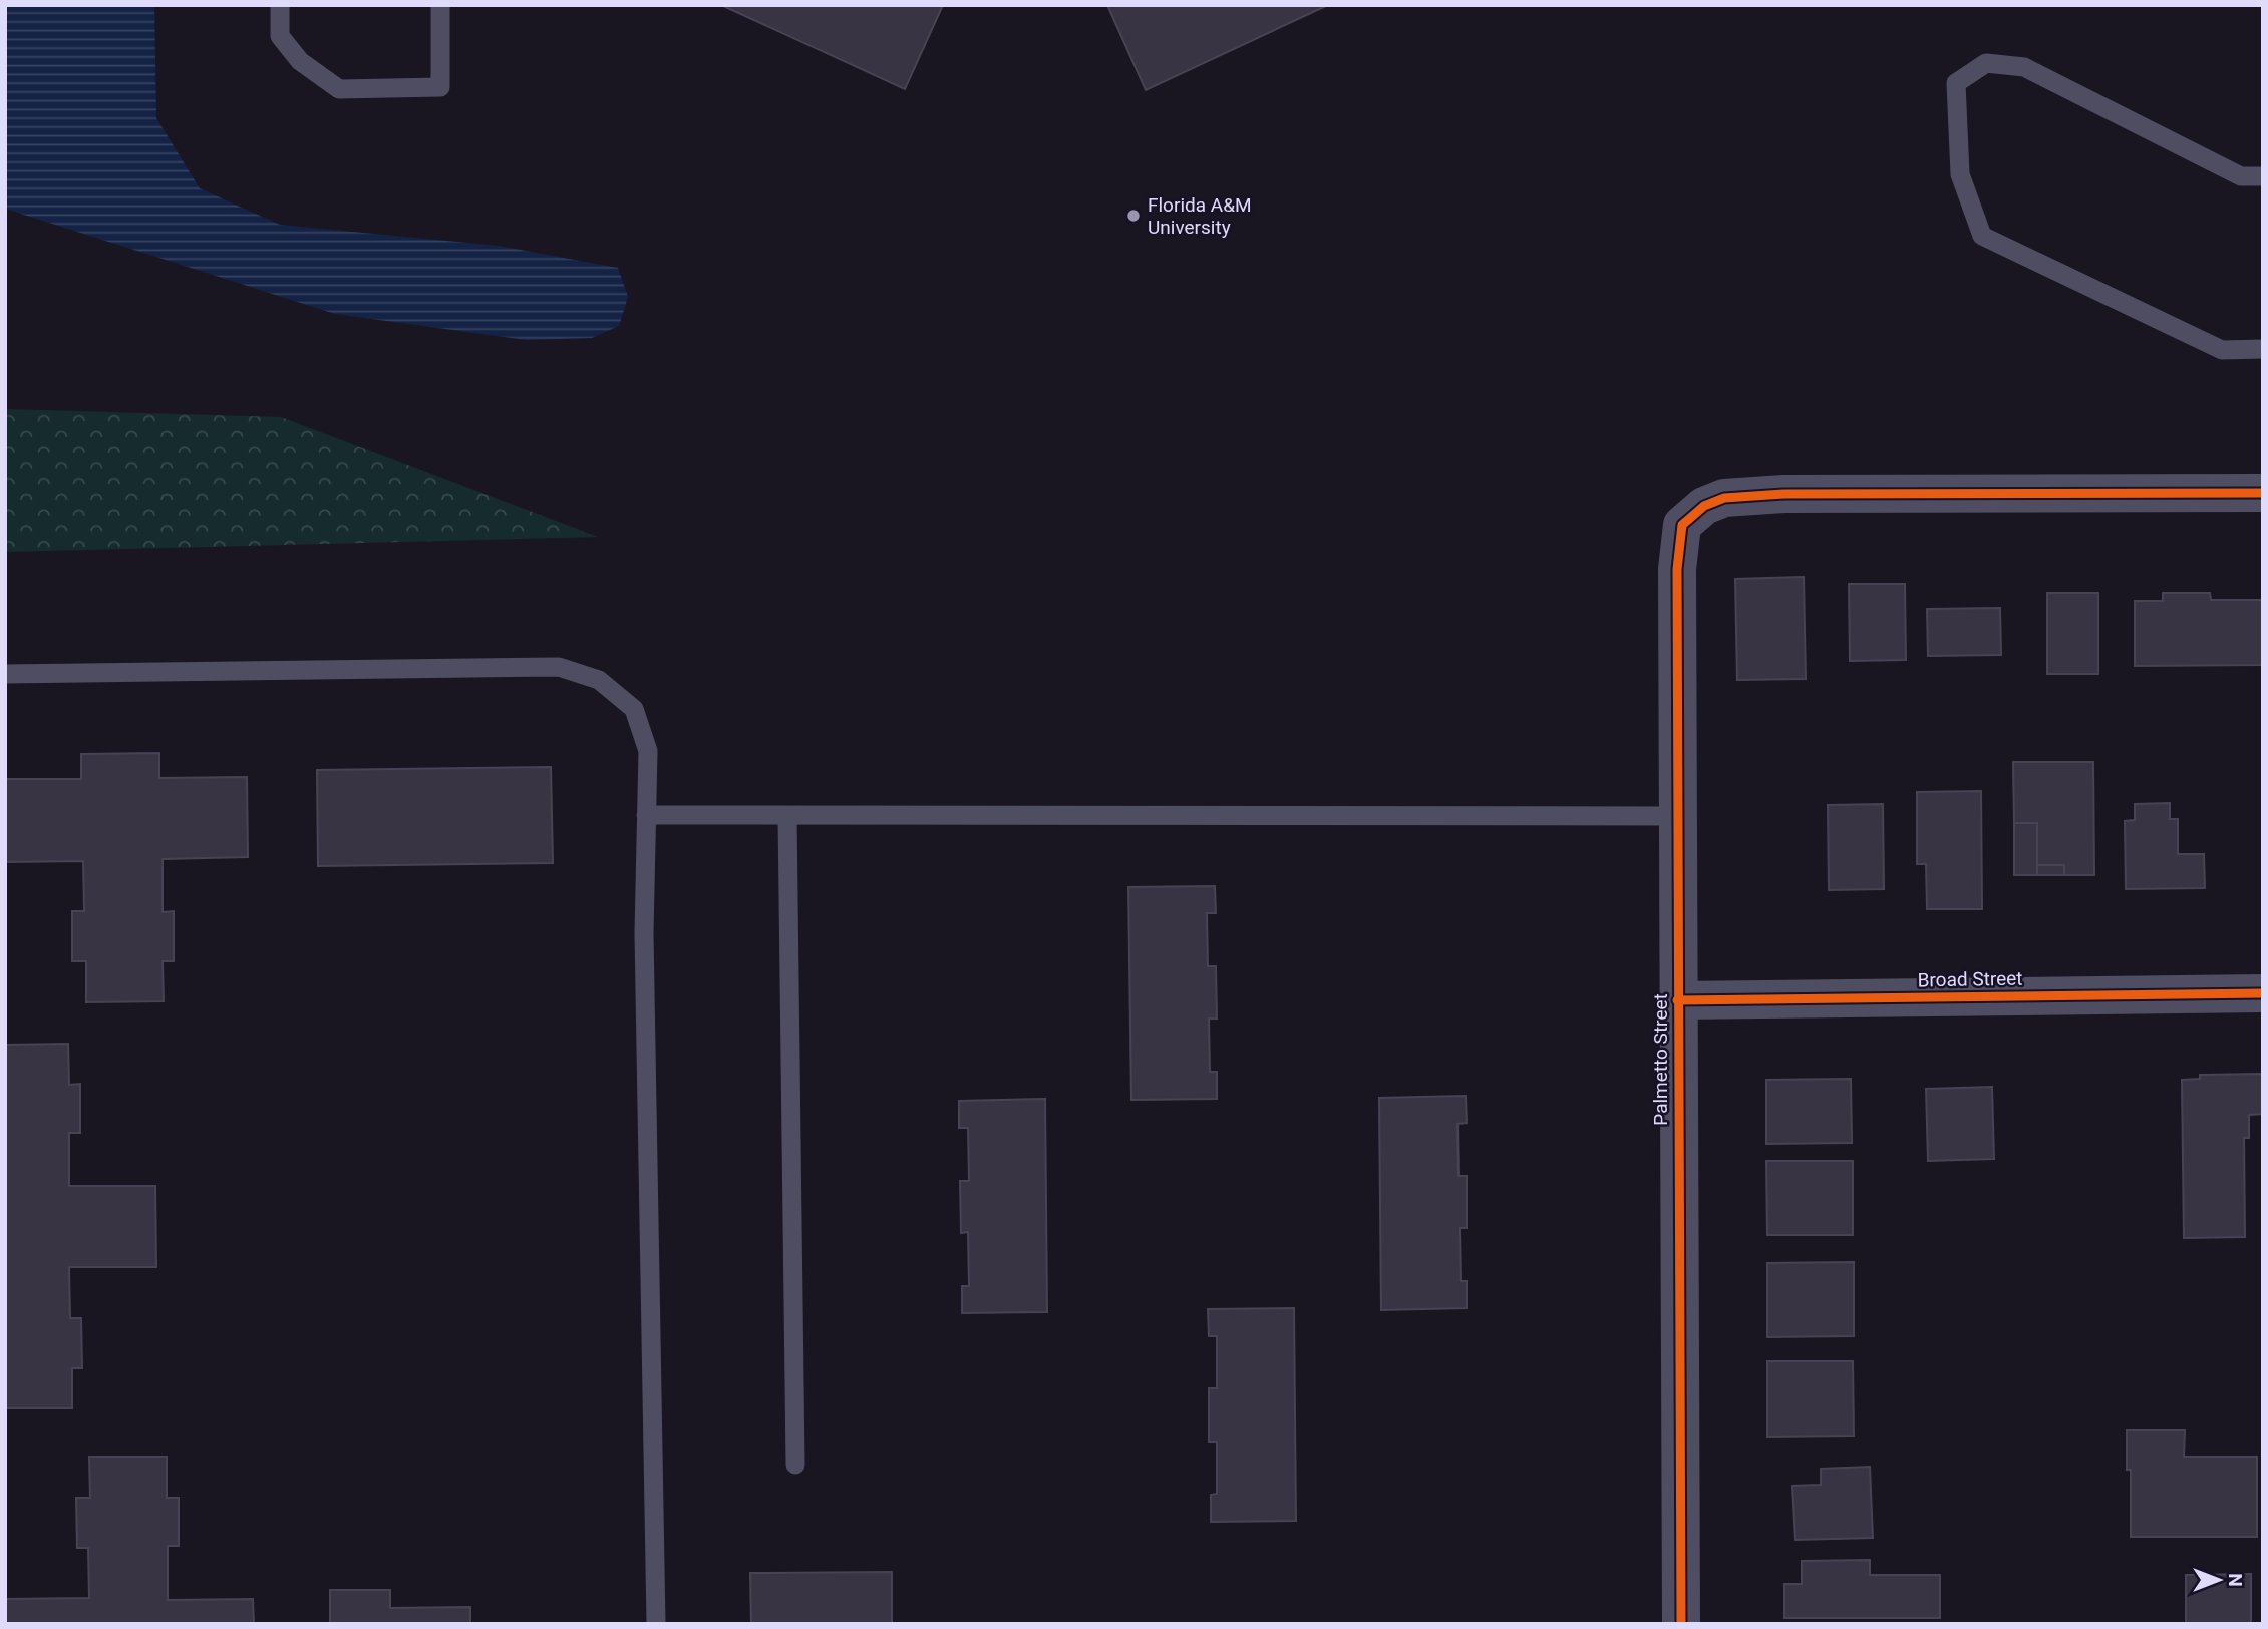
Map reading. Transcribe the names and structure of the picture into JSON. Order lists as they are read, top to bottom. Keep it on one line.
{"streets":{"street":["Broad Street","Palmetto Street"]},"crossings":[["Broad Street","Palmetto Street"]],"places":["Florida A&M University"],"north":"right"}
